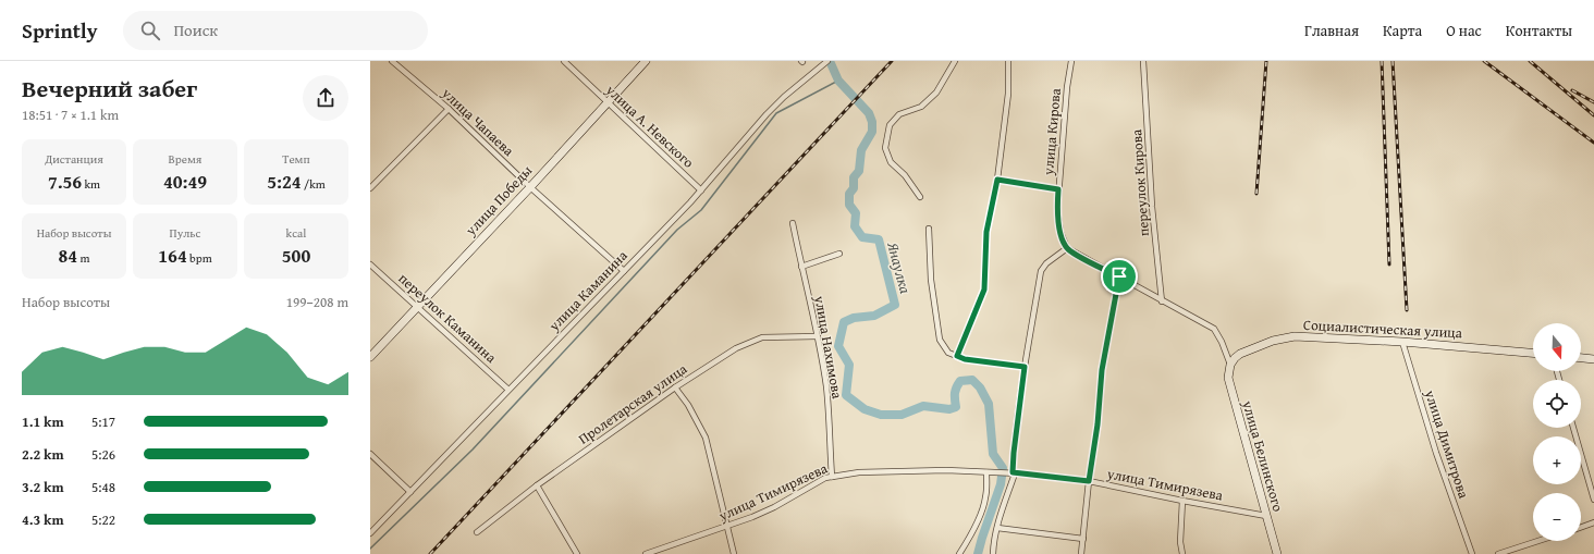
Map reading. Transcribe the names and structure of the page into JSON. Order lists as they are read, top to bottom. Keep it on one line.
{"streets":{"street":["улица Чапаева","улица А. Невского","улица Кирова","переулок Кирова","улица Победы","улица Каманина","переулок Каманина","Социалистическая улица","улица Нахимова","Пролетарская улица","улица Димитрова","улица Белинского","улица Тимирязева"]},"crossings":[["улица Чапаева","улица Победы"],["улица Чапаева","улица Каманина"],["улица А. Невского","улица Победы"],["улица А. Невского","улица Каманина"],["улица Победы","переулок Каманина"],["улица Каманина","переулок Каманина"],["Социалистическая улица","улица Димитрова"],["Социалистическая улица","улица Белинского"],["улица Нахимова","Пролетарская улица"],["улица Нахимова","улица Тимирязева"],["улица Белинского","улица Тимирязева"]],"water":["Янаулка"],"north":"bottom","page":{"header":"Sprintly","search":"Поиск","nav":["Главная","Карта","О нас","Контакты"],"heading":["Вечерний забег","18:51 · 7 × 1.1 km"],"stats":[["Дистанция","7.56 km"],["Время","40:49"],["Темп","5:24 /km"],["Набор высоты","84 m"],["Пульс","164 bpm"],["kcal","500"]],"chart":["Набор высоты","199–208 m"],"map_buttons":["+","−"],"list":[{"name":"1.1 km","note":"5:17"},{"name":"2.2 km","note":"5:26"},{"name":"3.2 km","note":"5:48"},{"name":"4.3 km","note":"5:22"}]}}
